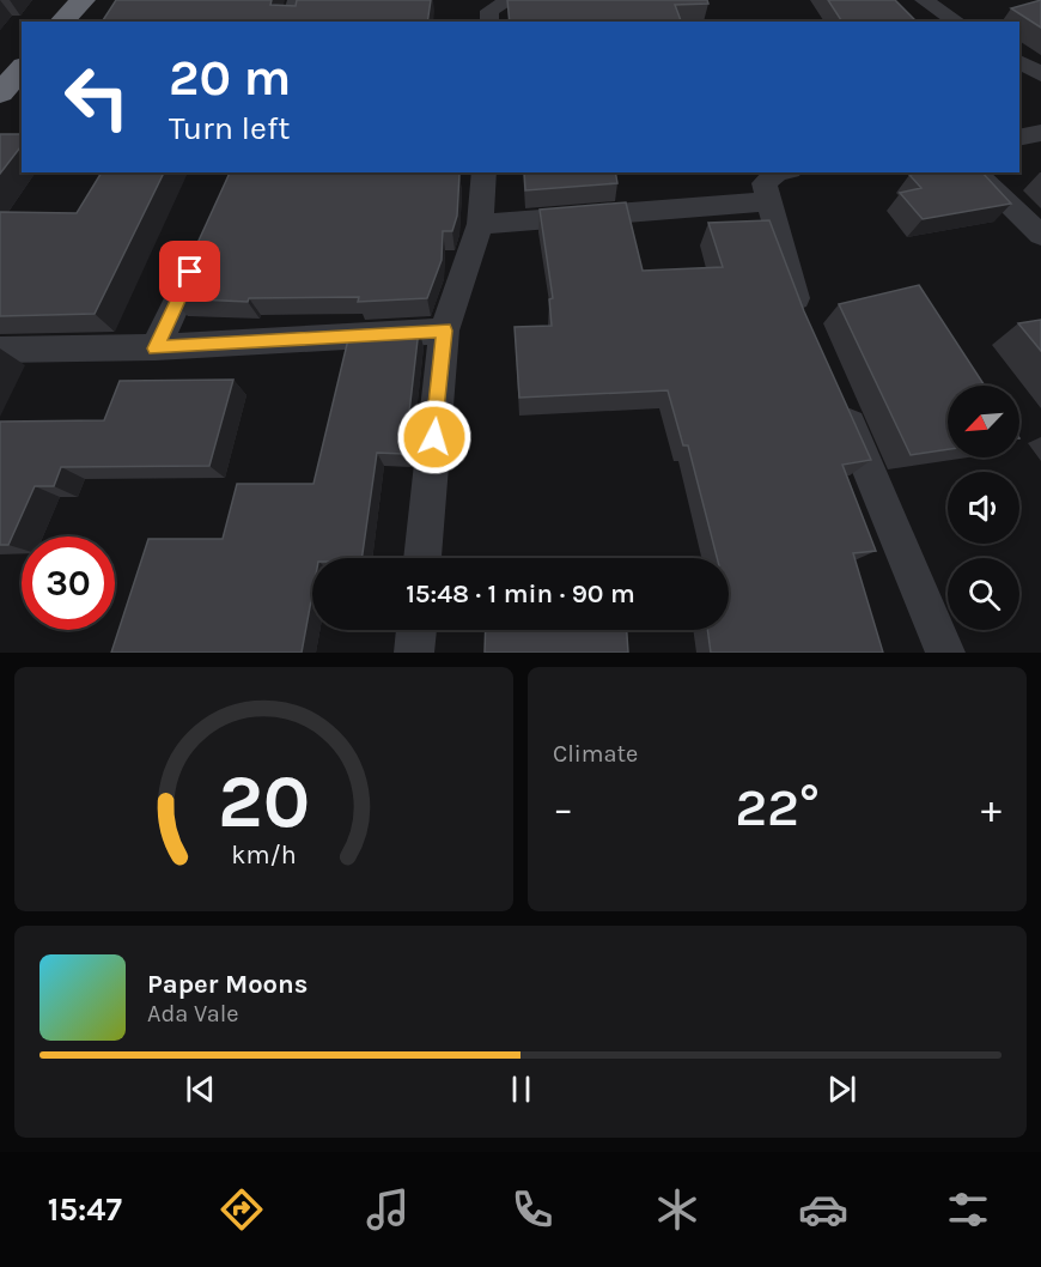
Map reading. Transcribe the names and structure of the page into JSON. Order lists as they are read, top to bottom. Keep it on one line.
{"north":"bottom left","page":{"turn":["20 m","Turn left"],"limit":"30","trip":"15:48 · 1 min · 90 m","tile":"Climate","heat":["−","22°","+"],"song":["Paper Moons","Ada Vale"],"tabs":"15:47","gauge":["20","km/h"]}}
